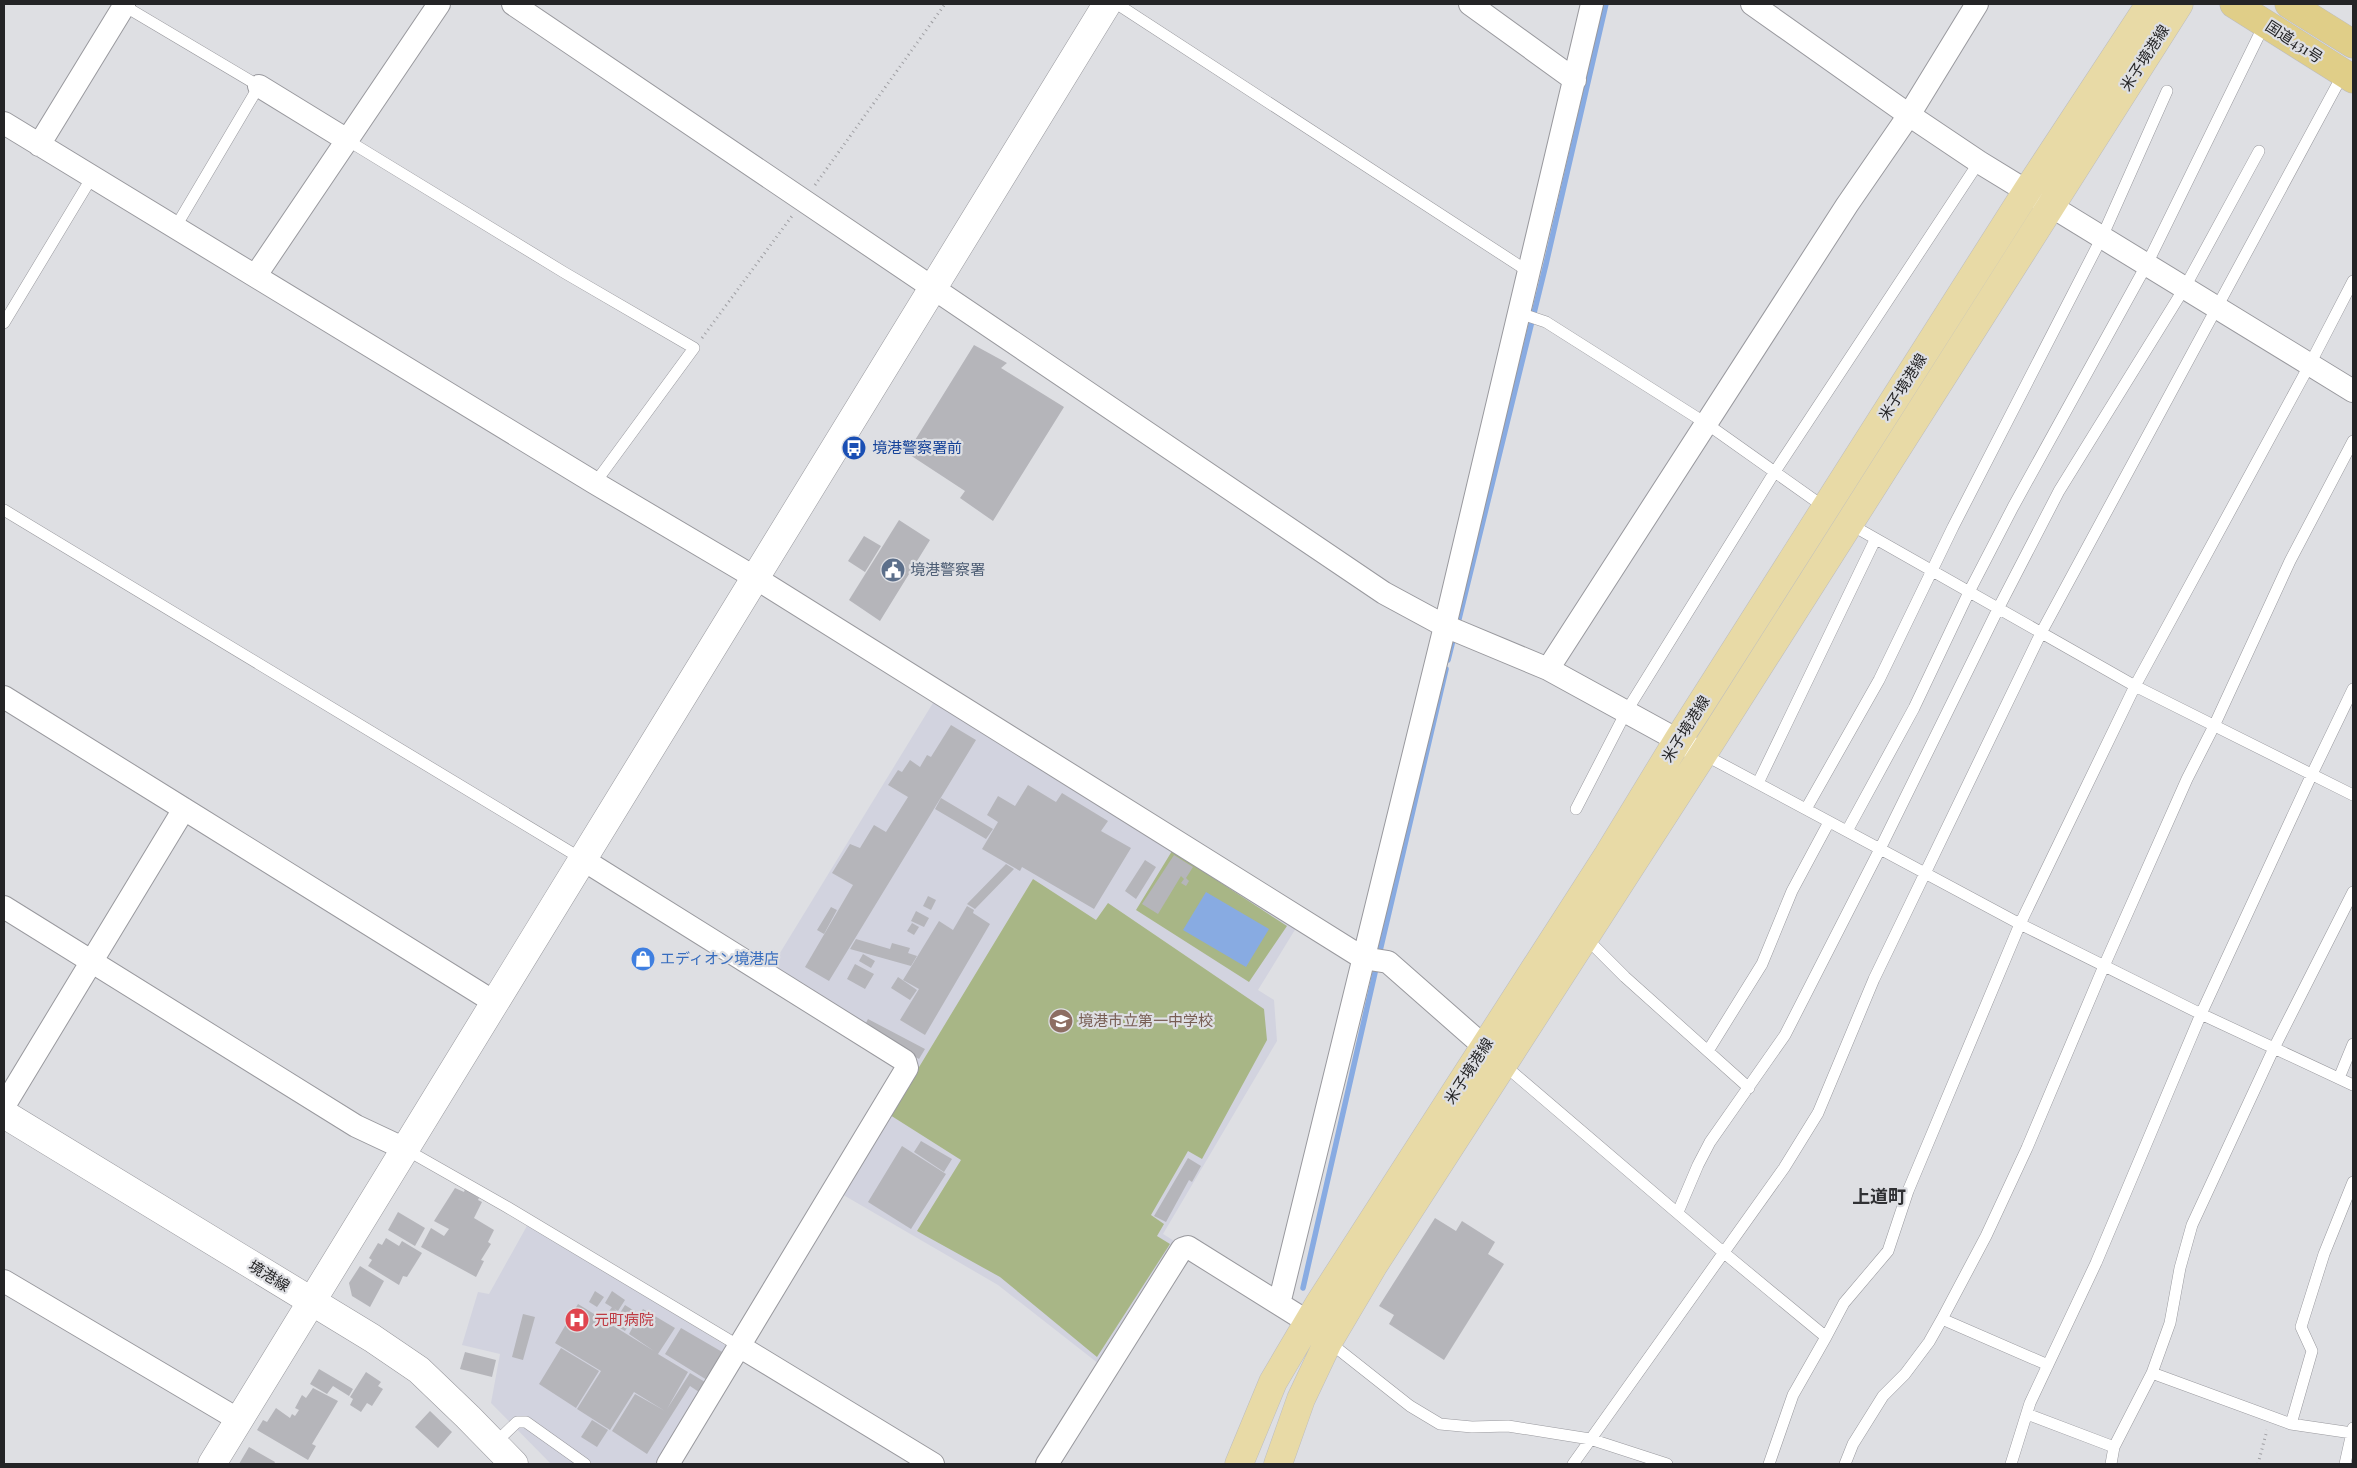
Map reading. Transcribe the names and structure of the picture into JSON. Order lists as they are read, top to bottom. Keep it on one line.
{"streets":{"highway":["国道431号"],"main road":["米子境港線"],"street":["境港線"]},"districts":["上道町"],"places":{"bus stop":["境港警察署前"],"public building":["境港警察署"],"shop":["エディオン境港店"],"school or university":["境港市立第一中学校"],"hospital":["元町病院"]}}
